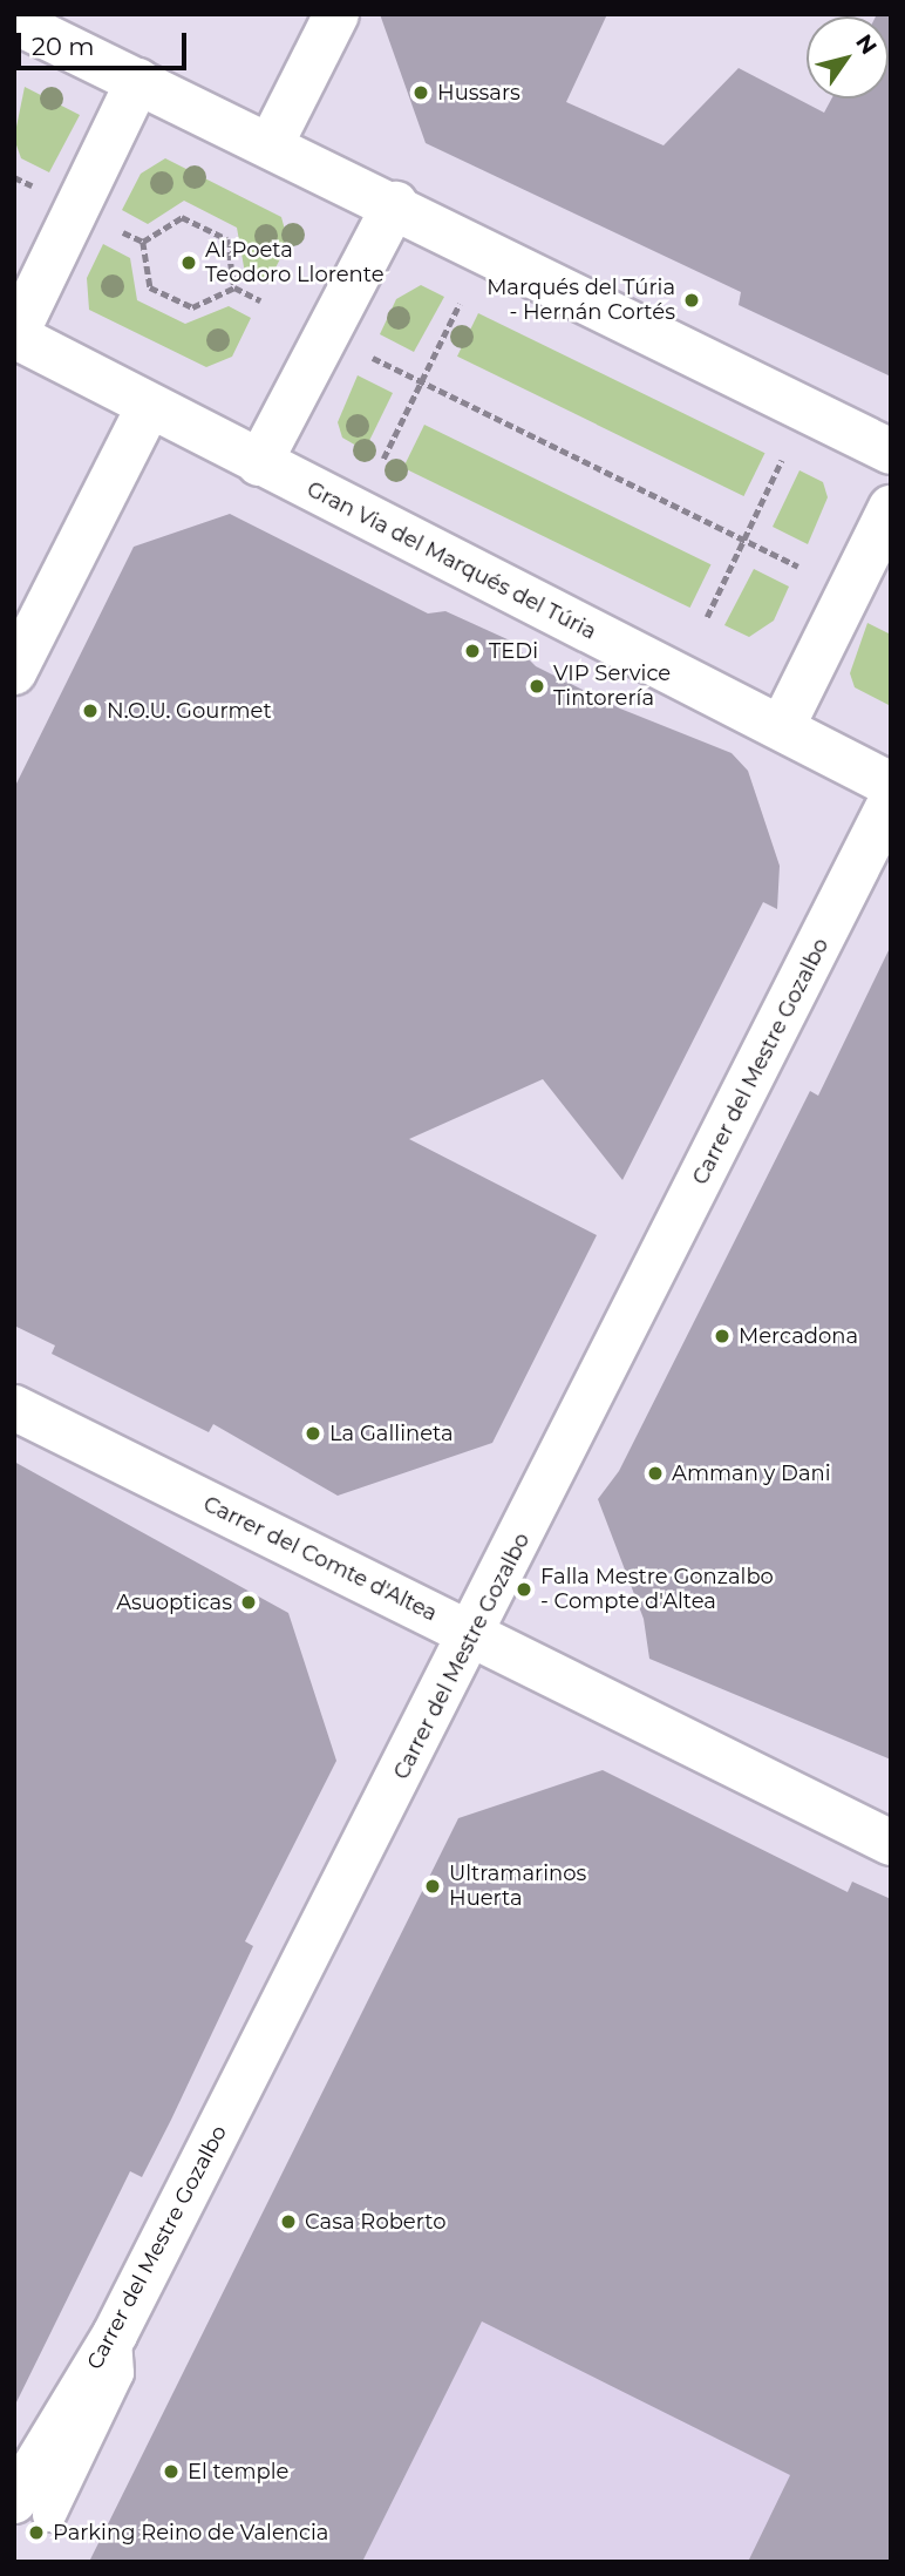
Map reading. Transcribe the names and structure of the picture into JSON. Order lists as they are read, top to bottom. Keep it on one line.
{"streets":{"street":["Gran Via del Marqués del Túria","Carrer del Mestre Gozalbo","Carrer del Comte d'Altea"]},"crossings":[["Carrer del Mestre Gozalbo","Carrer del Comte d'Altea"]],"places":["Hussars","Al Poeta Teodoro Llorente","Marqués del Túria - Hernán Cortés","TEDi","VIP Service Tintorería","N.O.U. Gourmet","Mercadona","La Gallineta","Amman y Dani","Falla Mestre Gonzalbo - Compte d'Altea","Asuopticas","Ultramarinos Huerta","Casa Roberto","El temple","Parking Reino de Valencia"],"scale_bar":"20 m","north":"top right"}
